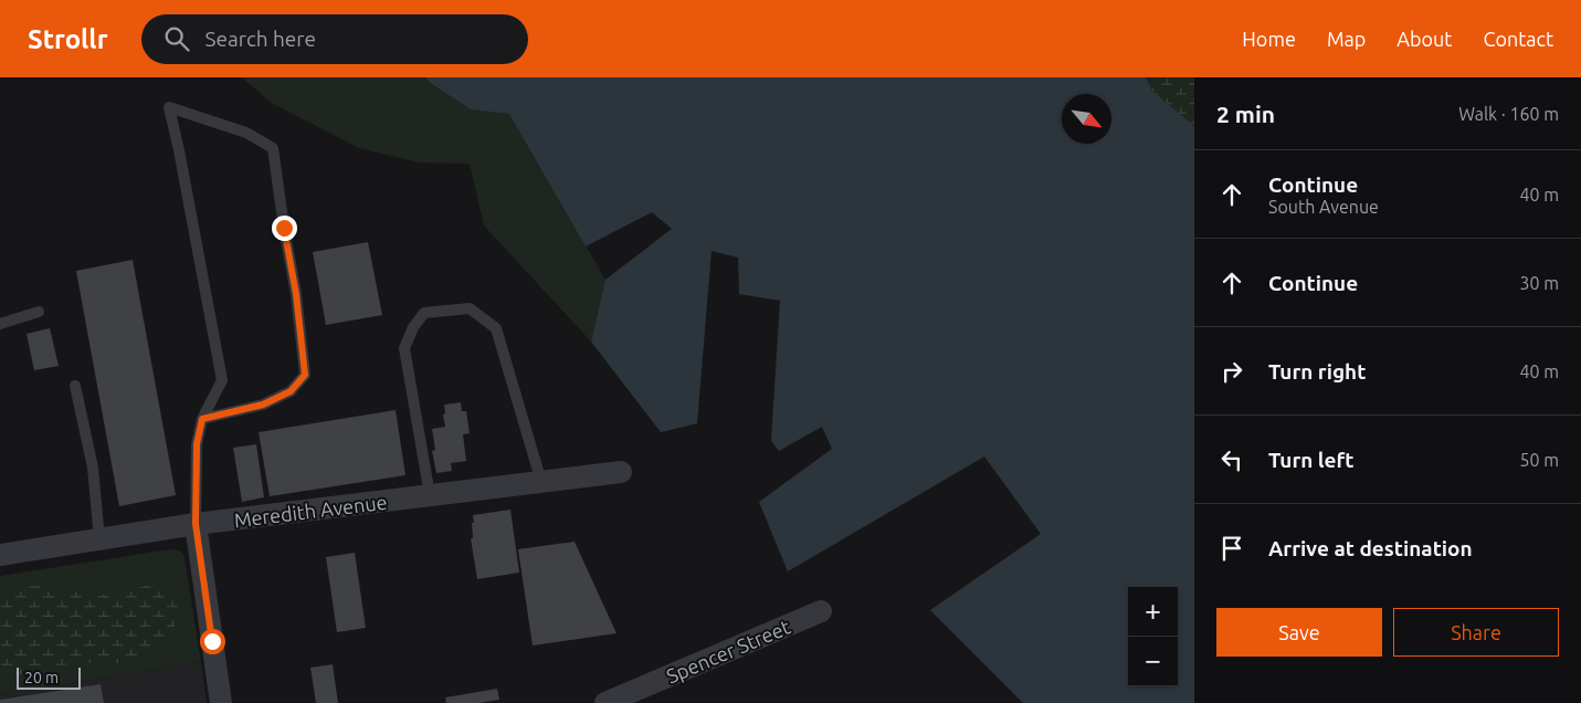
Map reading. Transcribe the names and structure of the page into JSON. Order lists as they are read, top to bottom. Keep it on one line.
{"streets":{"street":["Meredith Avenue","Spencer Street"]},"scale_bar":"20 m","north":"bottom right","page":{"header":"Strollr","search":"Search here","nav":["Home","Map","About","Contact"],"heading":["2 min","Walk · 160 m"],"list":[["Continue","South Avenue","40 m"],["Continue","30 m"],["Turn right","40 m"],["Turn left","50 m"],"Arrive at destination"],"map_buttons":["+","−"],"buttons":["Save","Share"],"scale":"20 m"}}
